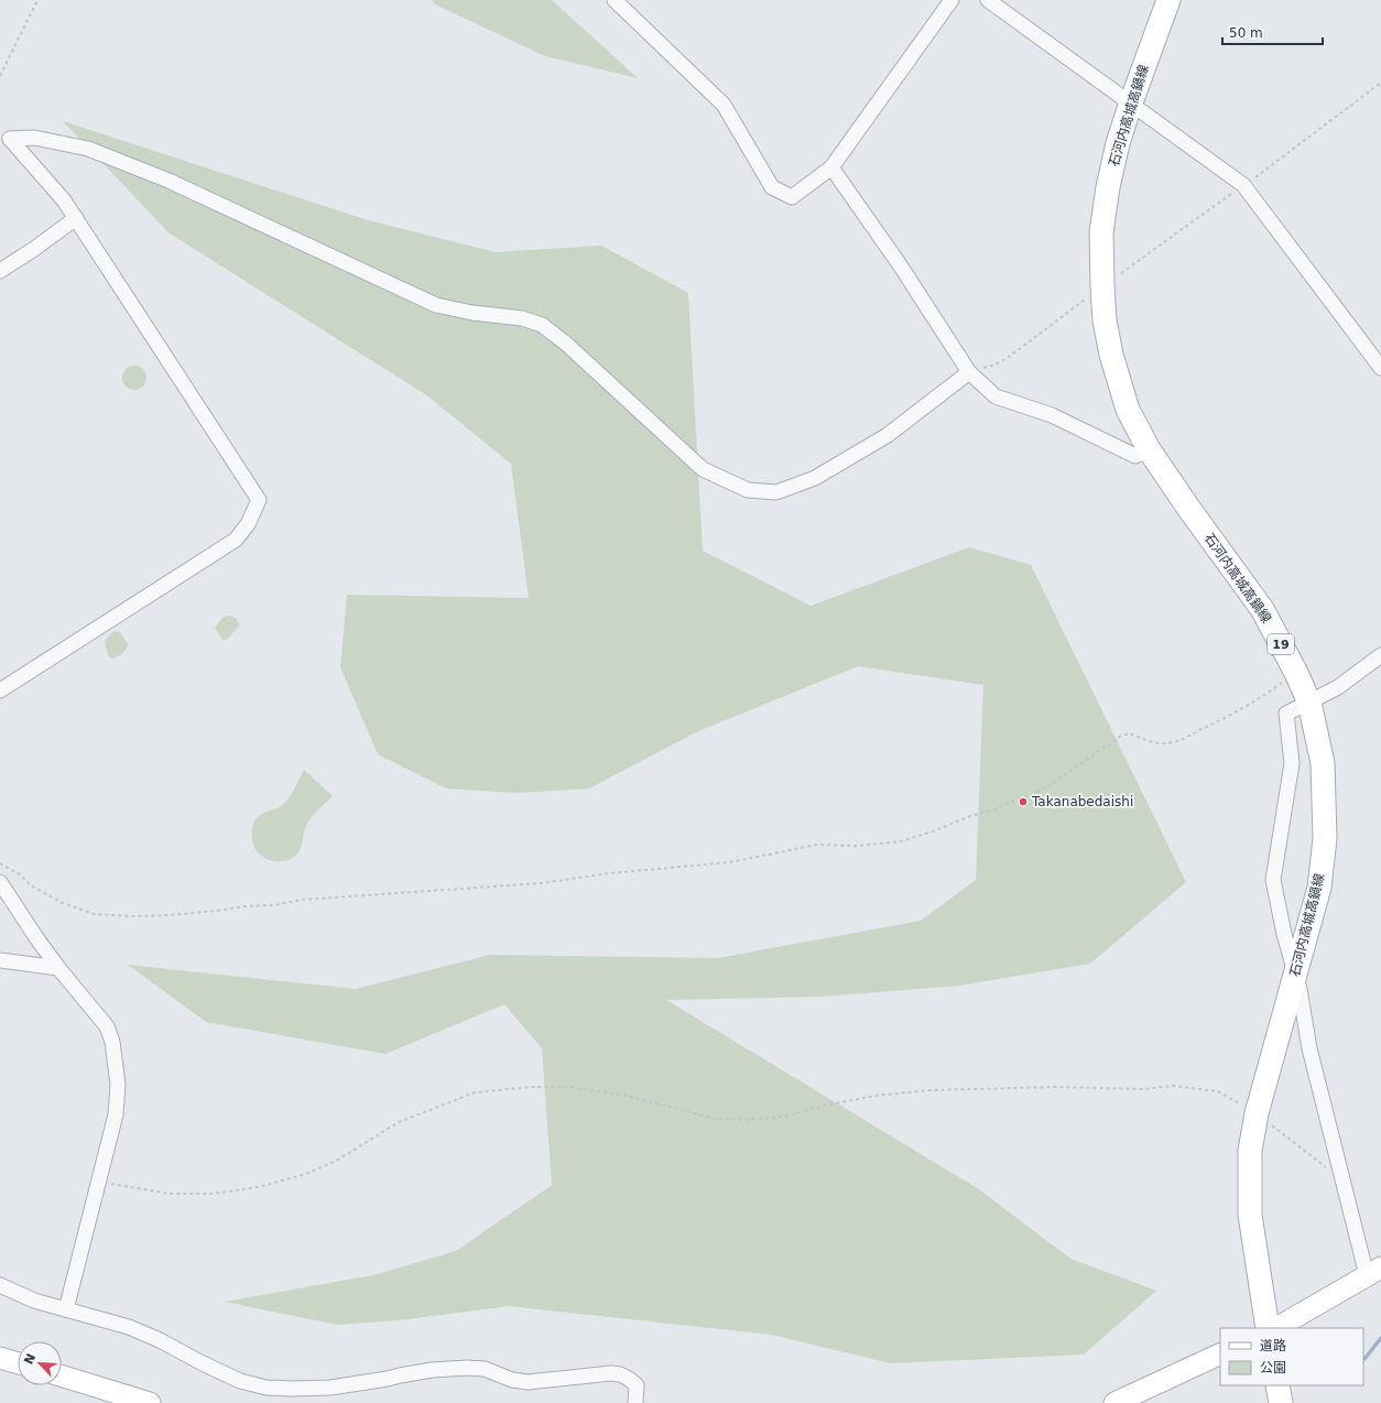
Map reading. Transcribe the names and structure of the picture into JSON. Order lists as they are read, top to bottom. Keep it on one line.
{"streets":{"main road":["石河内高城高鍋線","19"]},"places":["Takanabedaishi"],"legend":["道路","公園"],"scale_bar":"50 m","north":"top left"}
